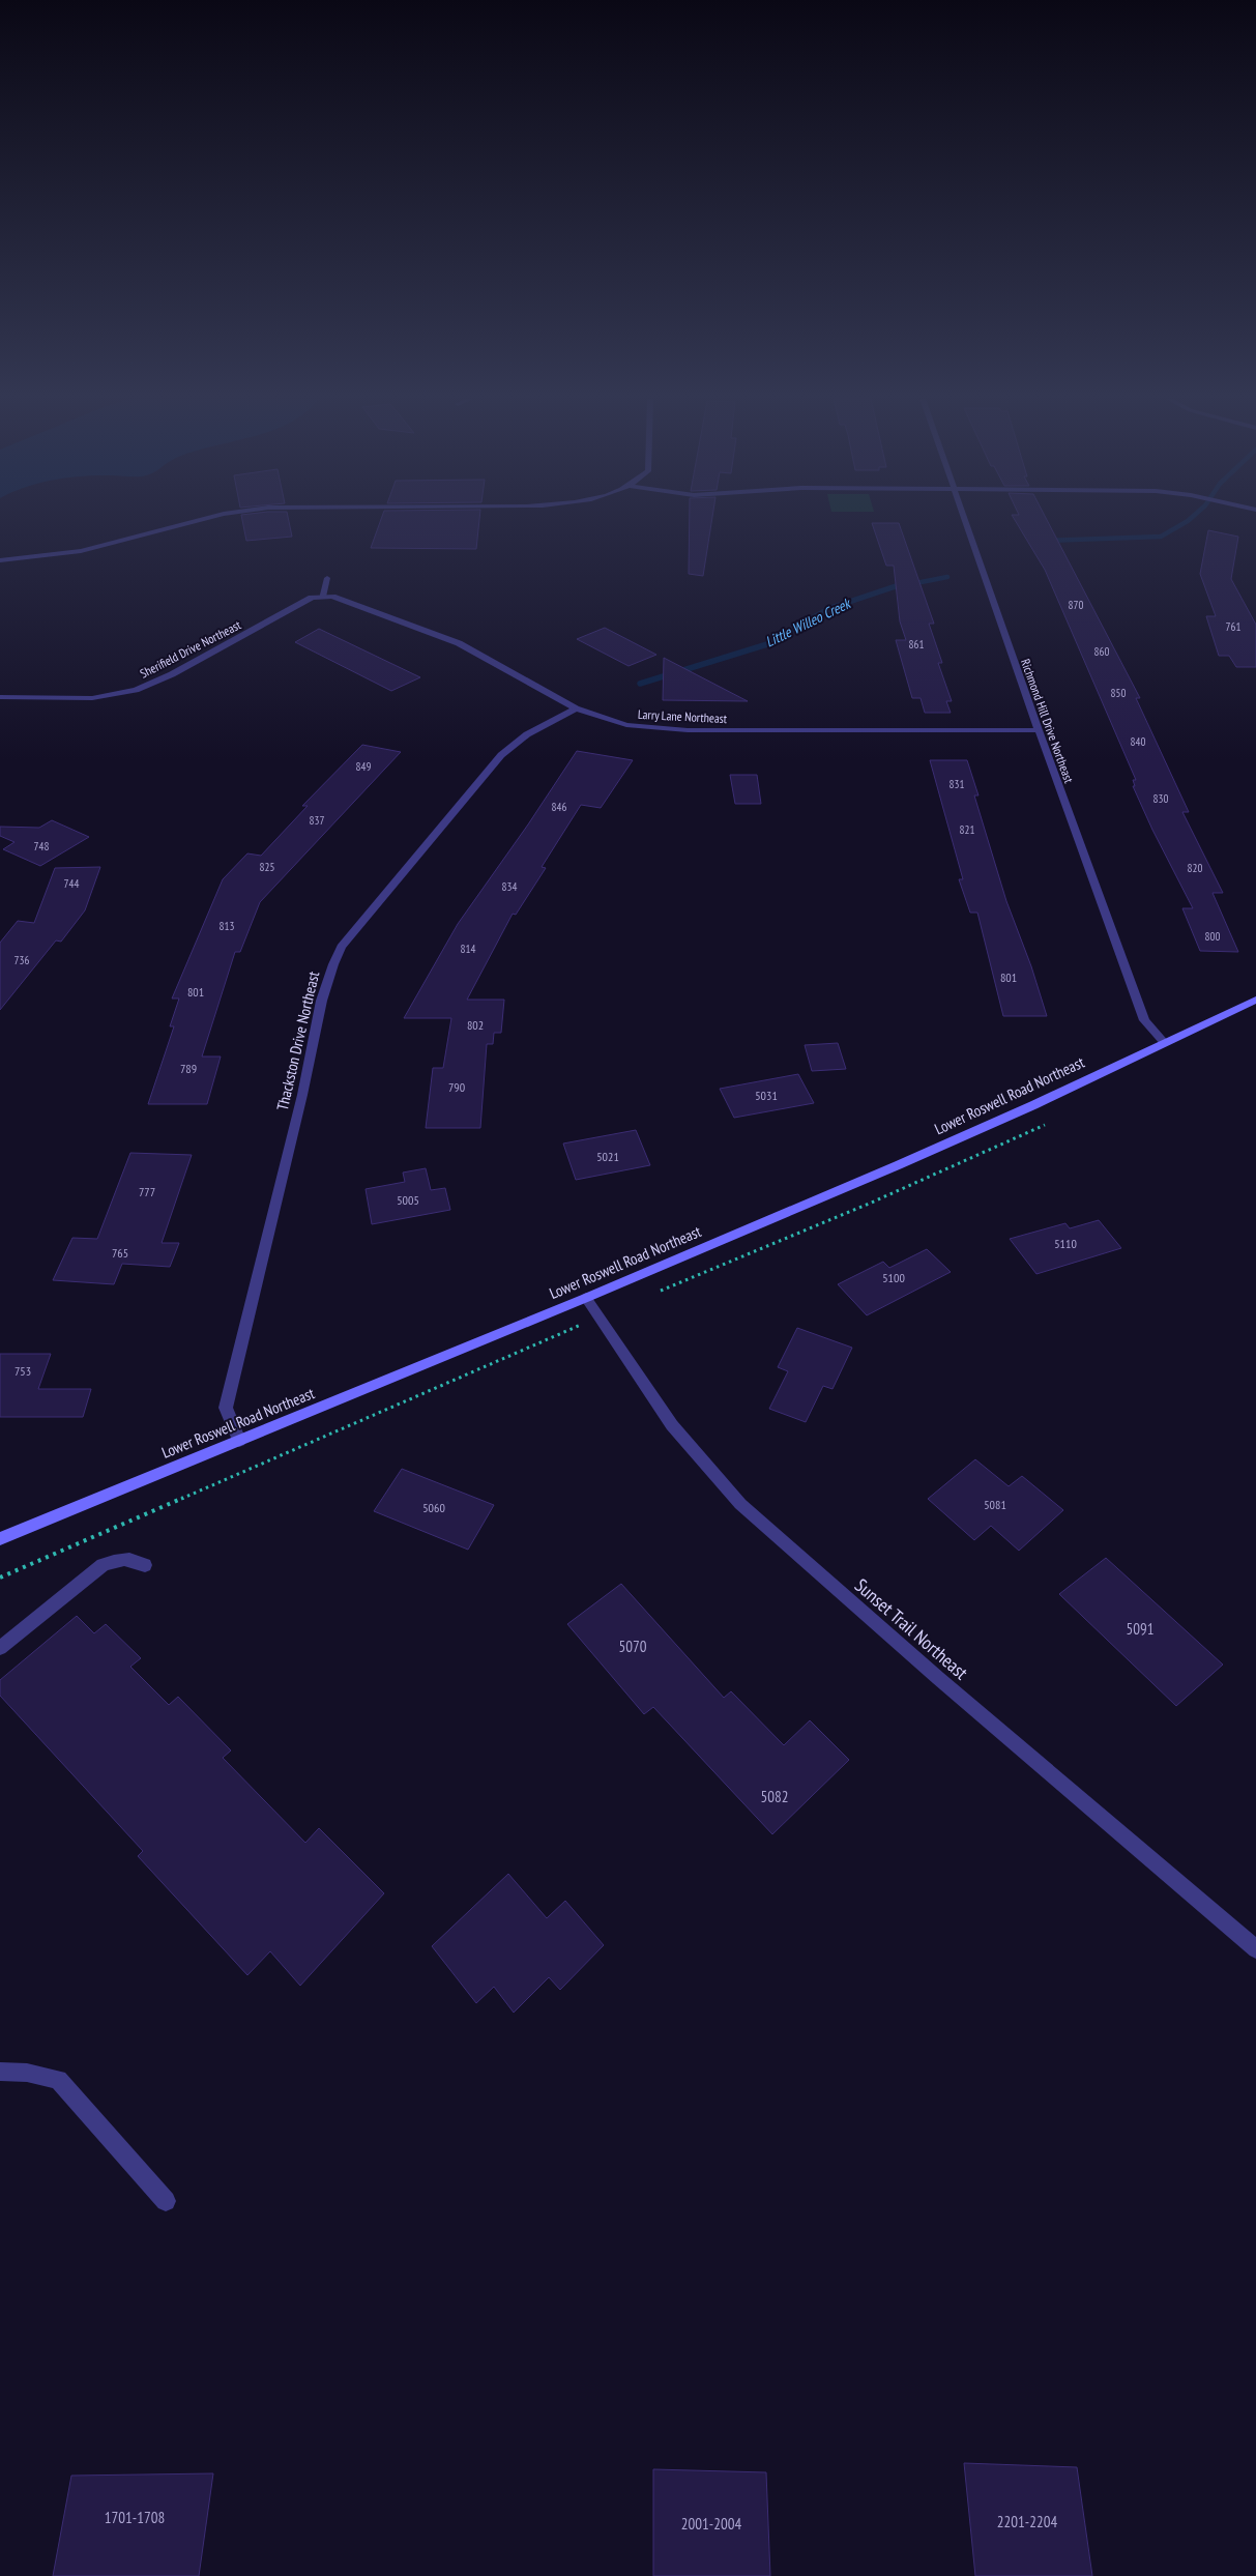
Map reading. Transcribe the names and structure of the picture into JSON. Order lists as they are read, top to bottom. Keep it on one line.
{"streets":{"street":["Sherifield Drive Northeast","Larry Lane Northeast","Richmond Hill Drive Northeast","Thackston Drive Northeast","Lower Roswell Road Northeast","Sunset Trail Northeast"]},"crossings":[["Sherifield Drive Northeast","Larry Lane Northeast"],["Larry Lane Northeast","Richmond Hill Drive Northeast"],["Larry Lane Northeast","Thackston Drive Northeast"],["Richmond Hill Drive Northeast","Lower Roswell Road Northeast"],["Thackston Drive Northeast","Lower Roswell Road Northeast"],["Lower Roswell Road Northeast","Sunset Trail Northeast"]],"water":["Little Willeo Creek"],"house_numbers":["870","761","861","860","850","840","849","831","830","846","837","821","748","825","820","744","834","813","800","814","736","801","801","802","789","790","5031","5021","777","5005","5110","765","5100","753","5081","5060","5091","5070","5082","1701-1708","2201-2204","2001-2004"]}
